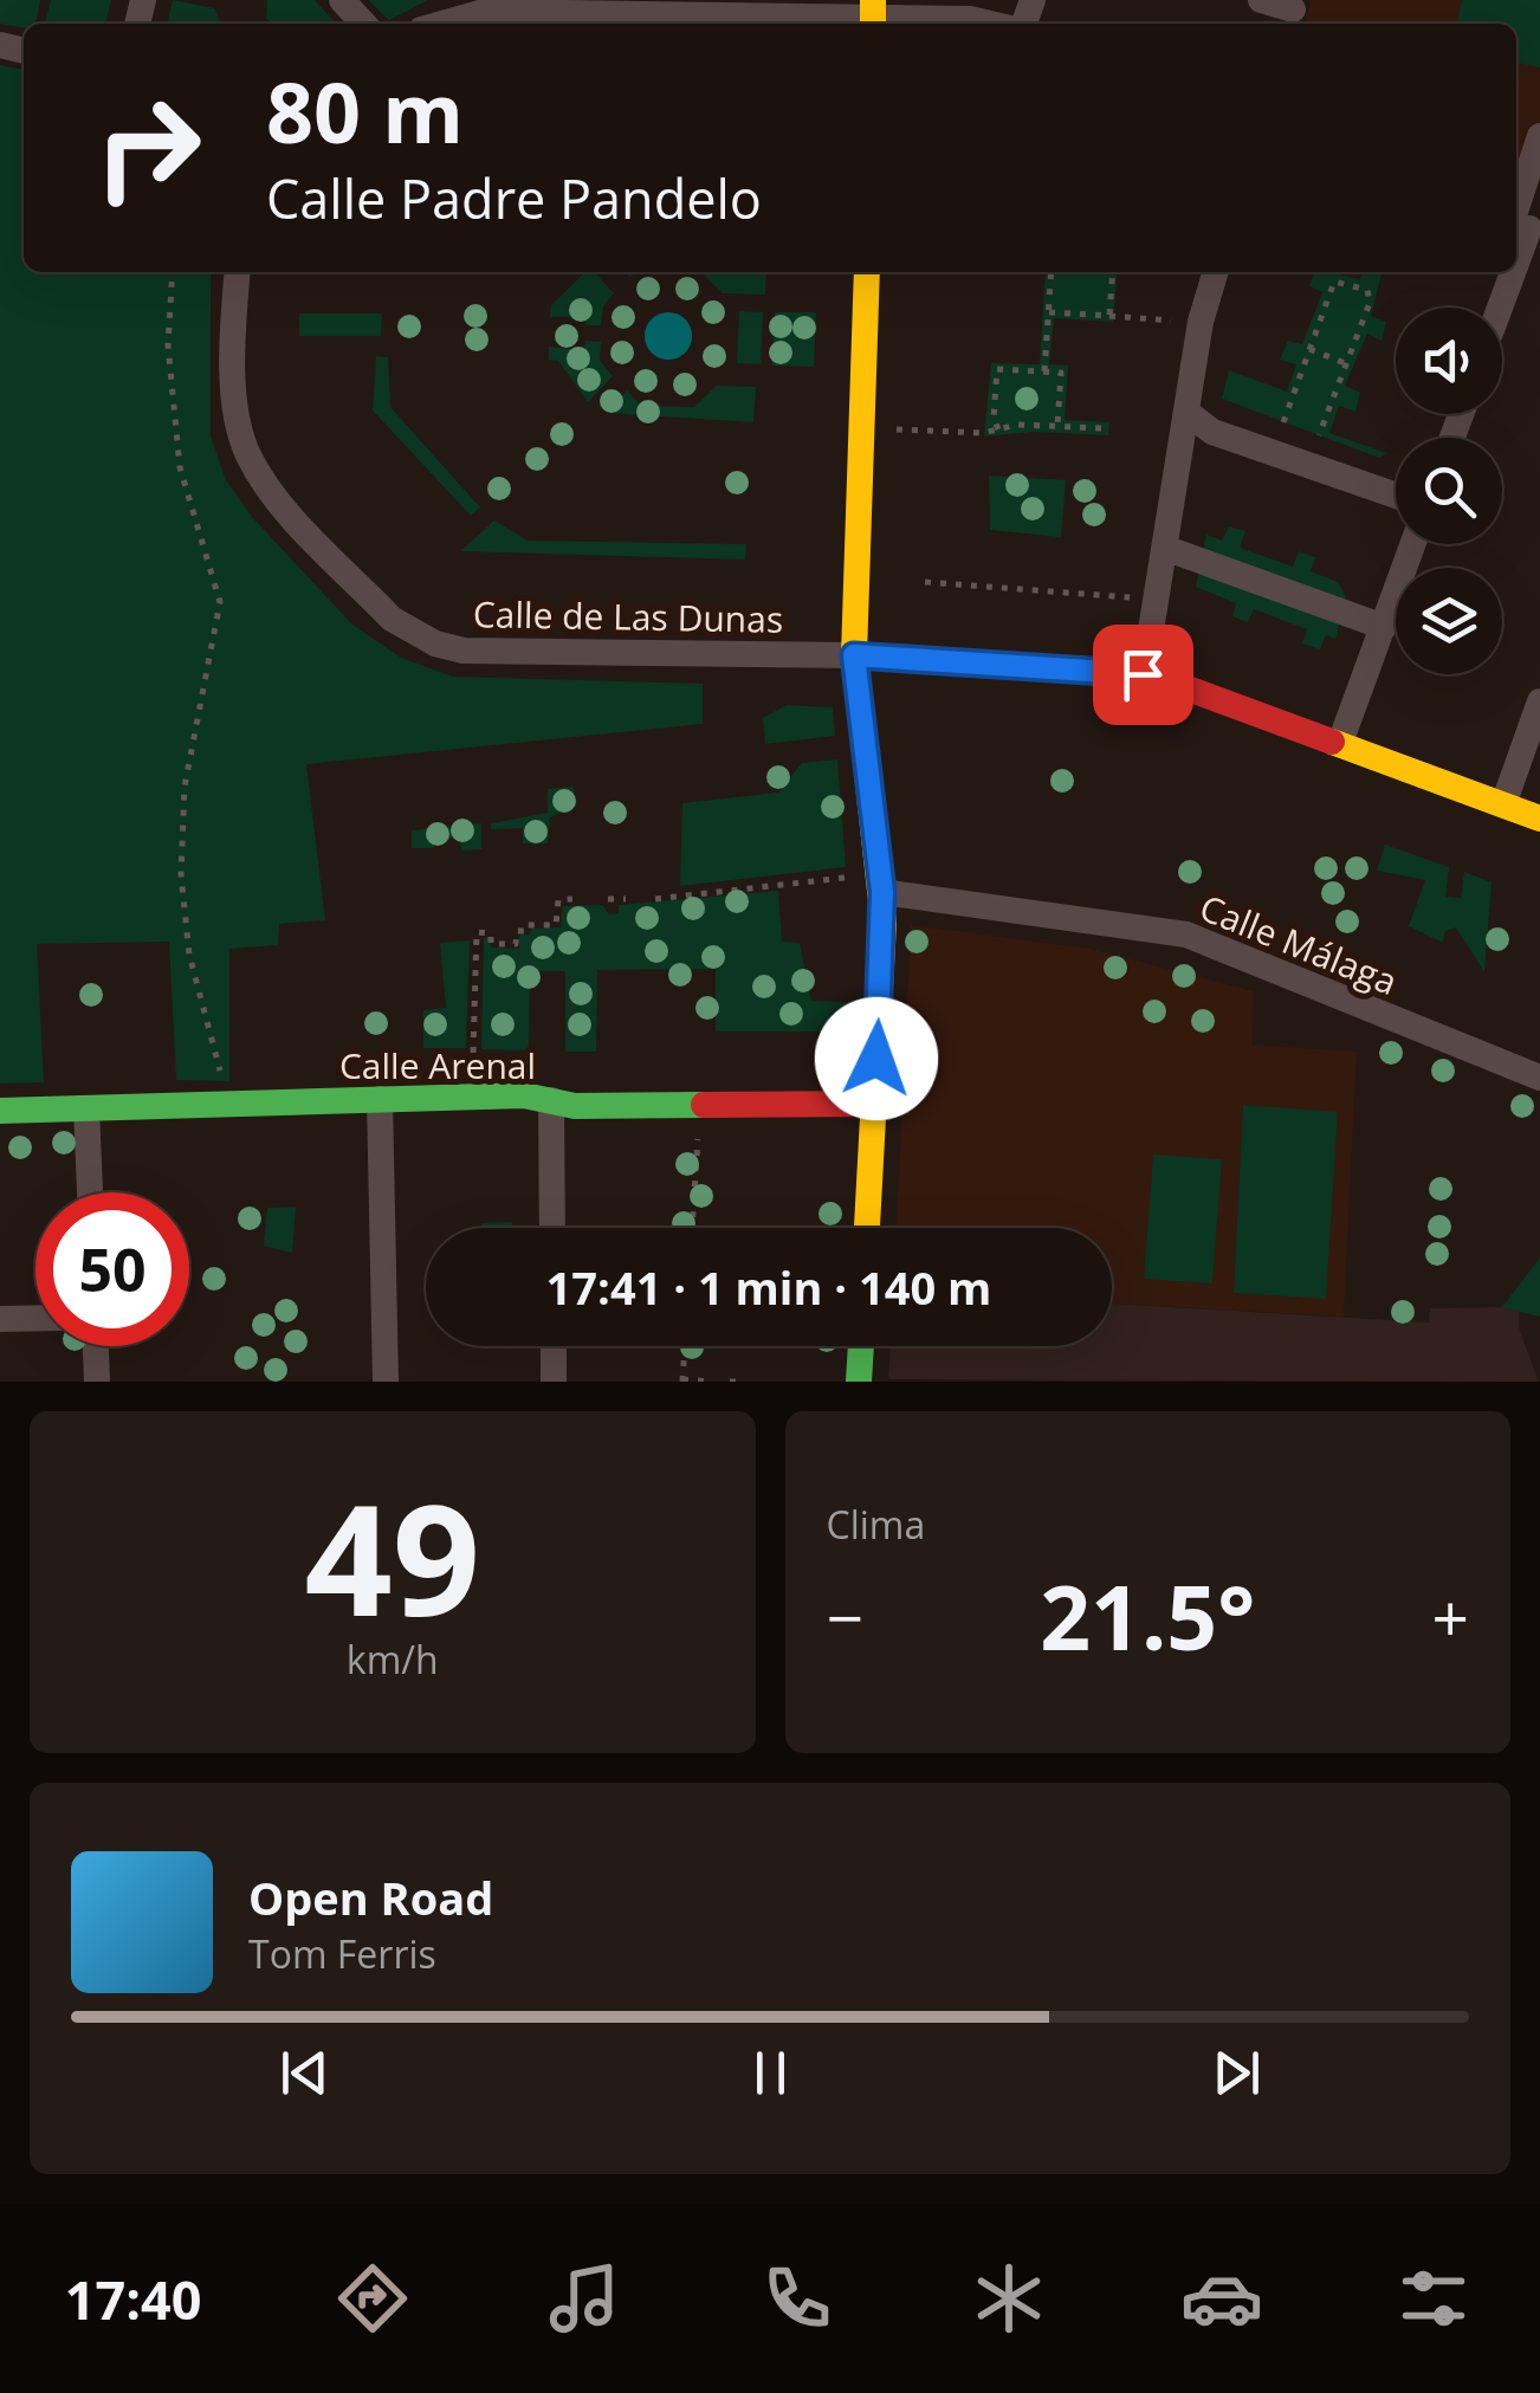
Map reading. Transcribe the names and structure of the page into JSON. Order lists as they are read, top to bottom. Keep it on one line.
{"streets":{"street":["Calle de Las Dunas","Calle Málaga","Calle Arenal"]},"page":{"turn":["80 m","Calle Padre Pandelo"],"limit":"50","trip":"17:41 · 1 min · 140 m","tile":[["49","km/h"],"Clima"],"heat":["−","21.5°","+"],"song":["Open Road","Tom Ferris"],"tabs":"17:40"}}
